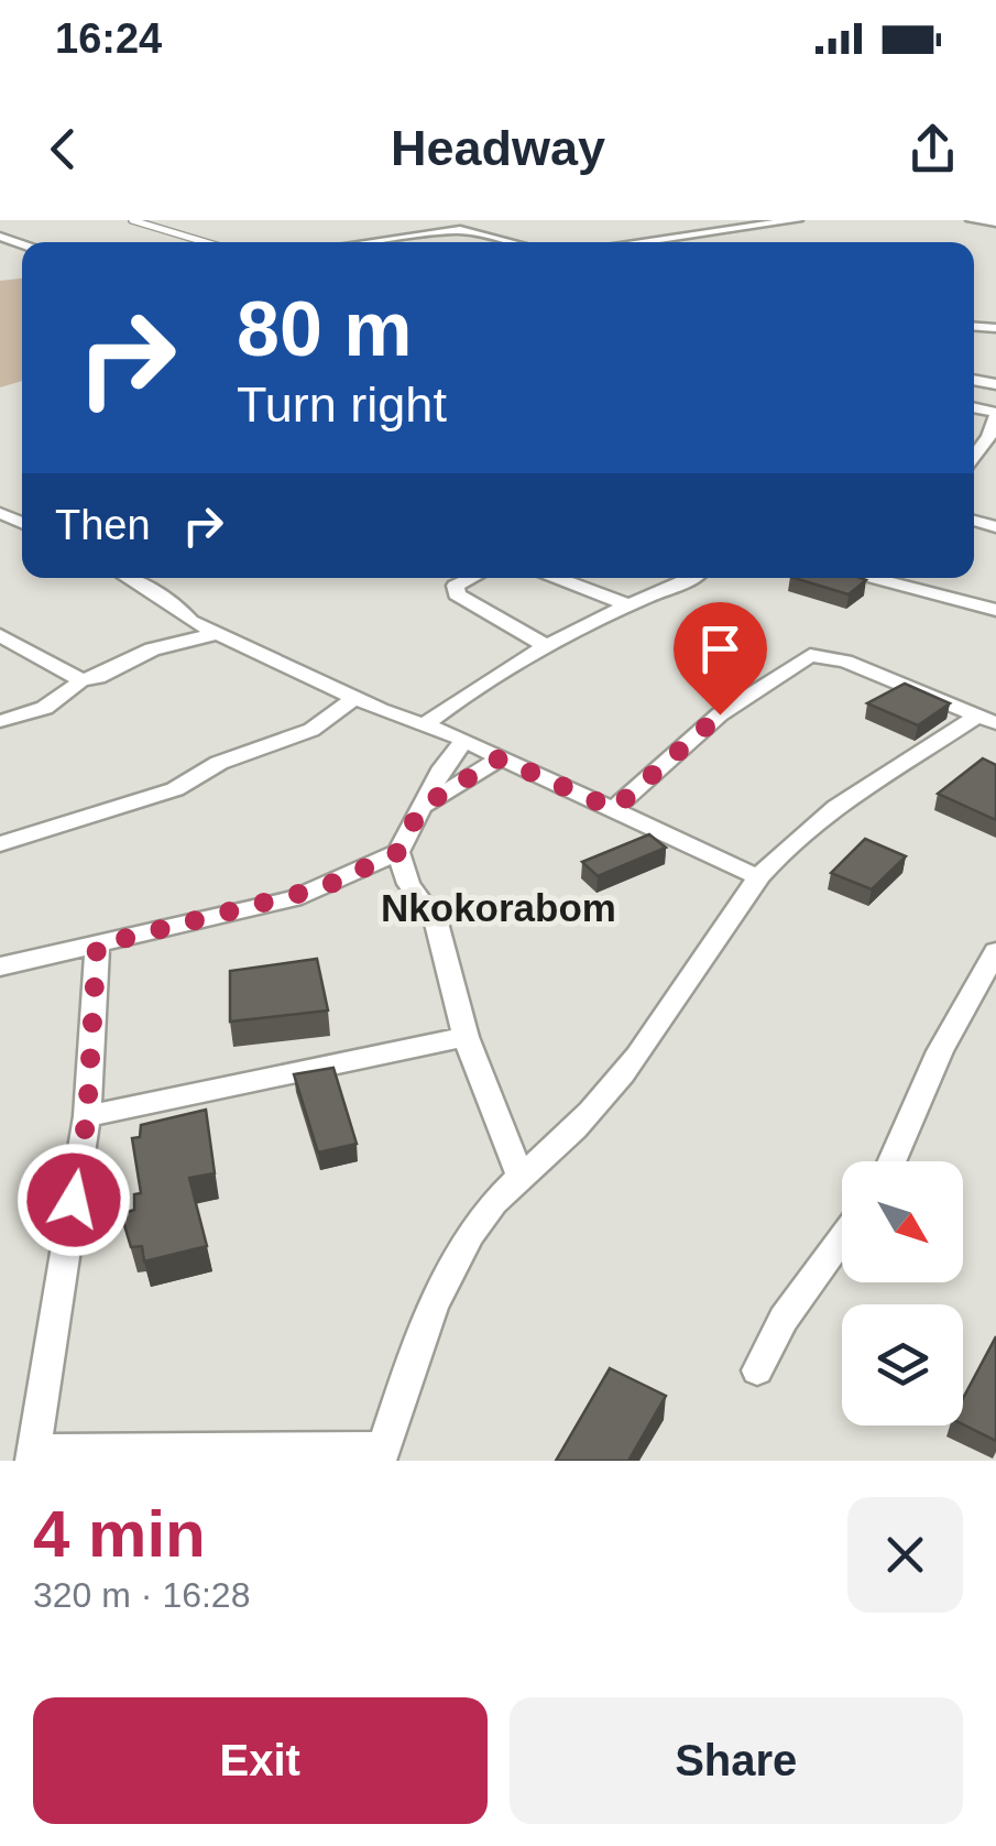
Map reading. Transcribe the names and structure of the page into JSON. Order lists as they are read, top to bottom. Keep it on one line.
{"districts":["Nkokorabom"],"north":"bottom right","page":{"status":"16:24","header":"Headway","turn":["80 m","Turn right"],"then":"Then","heading":["4 min","320 m · 16:28"],"buttons":["Exit","Share"]}}
